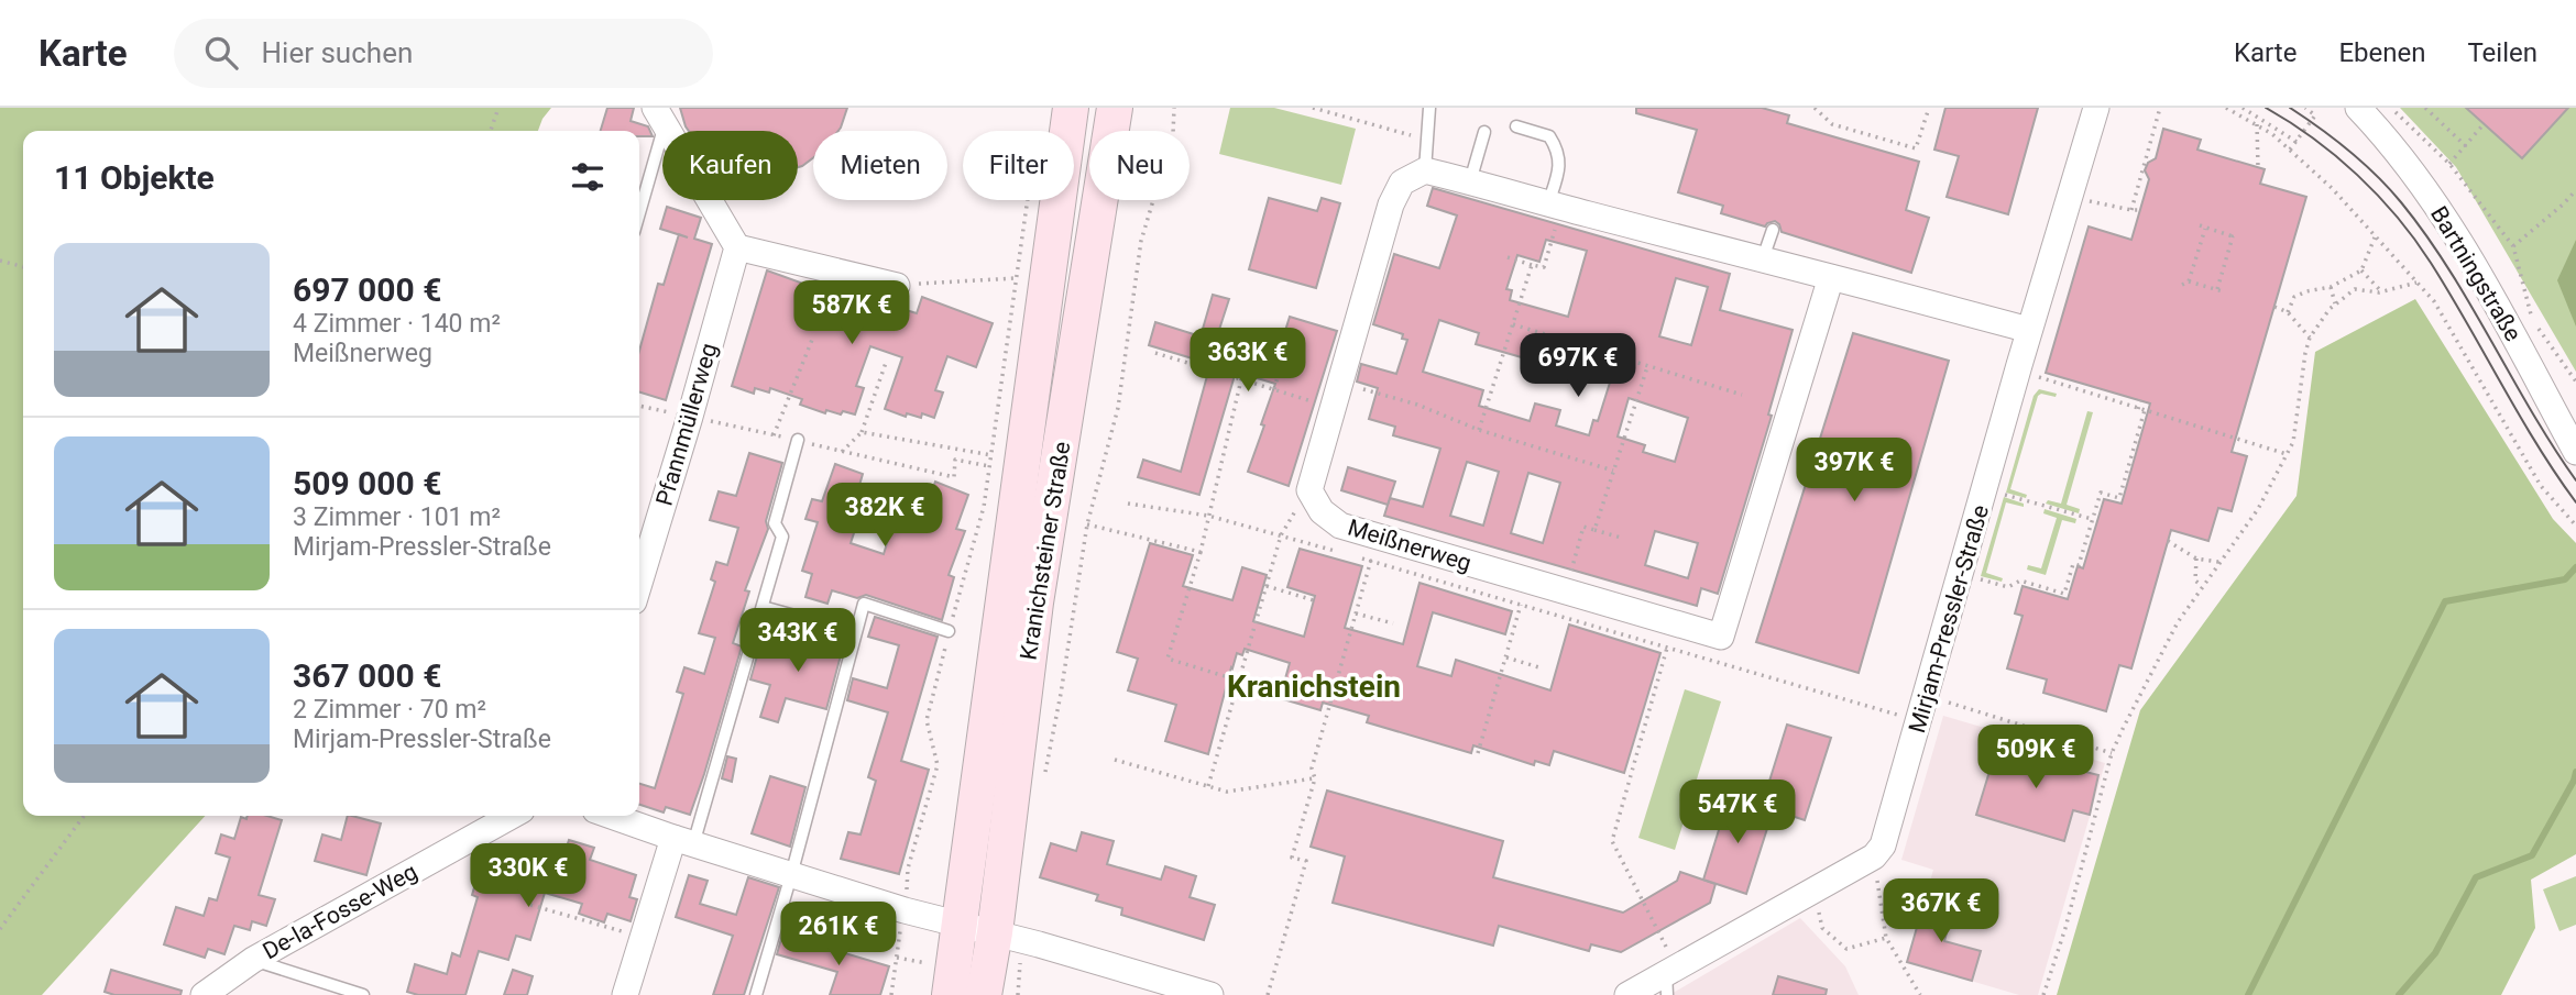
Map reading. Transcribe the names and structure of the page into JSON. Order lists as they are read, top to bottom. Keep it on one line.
{"streets":{"main road":["Kranichsteiner Straße"],"street":["Bartningstraße","Pfannmüllerweg","Meißnerweg","Mirjam-Pressler-Straße","De-la-Fosse-Weg"]},"districts":["Kranichstein"],"page":{"header":"Karte","search":"Hier suchen","nav":["Karte","Ebenen","Teilen"],"chip":["Kaufen","Mieten","Filter","Neu"],"heading":"11 Objekte","list":[{"name":"697 000 €","note":"4 Zimmer · 140 m² · Meißnerweg"},{"name":"509 000 €","note":"3 Zimmer · 101 m² · Mirjam-Pressler-Straße"},{"name":"367 000 €","note":"2 Zimmer · 70 m² · Mirjam-Pressler-Straße"}],"price":["587K €","363K €","697K €","397K €","382K €","343K €","509K €","547K €","330K €","367K €","261K €"]}}
